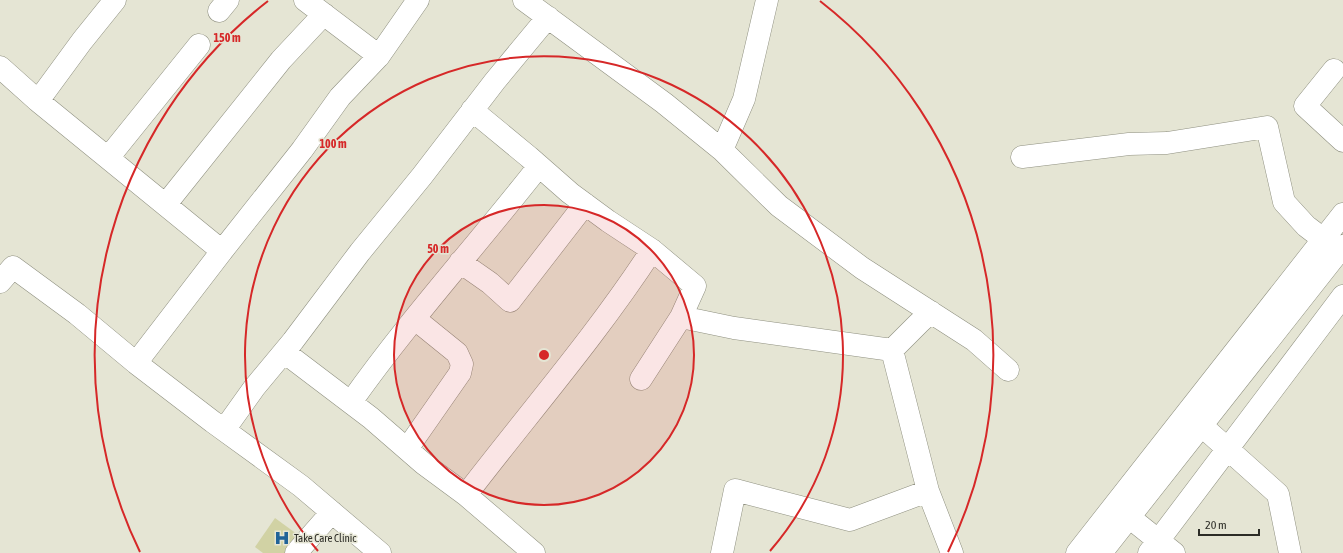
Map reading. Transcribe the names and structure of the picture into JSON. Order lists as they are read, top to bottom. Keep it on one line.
{"places":{"hospital":["Take Care Clinic"]},"scale_bar":"20 m","rings":["150 m","100 m","50 m"]}
